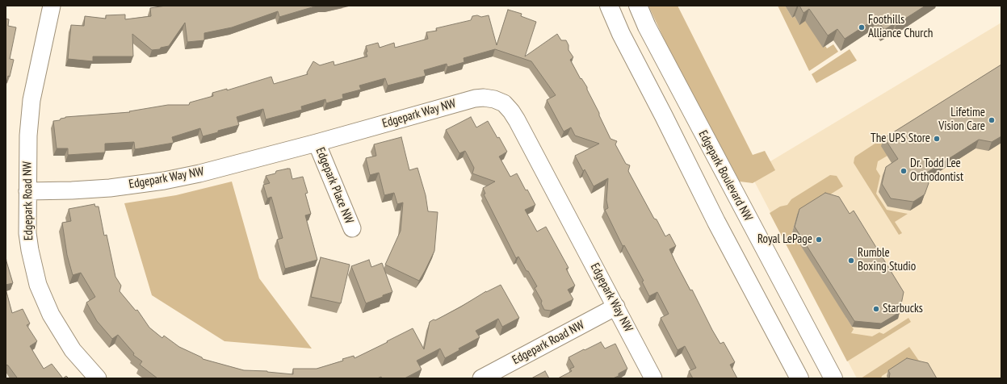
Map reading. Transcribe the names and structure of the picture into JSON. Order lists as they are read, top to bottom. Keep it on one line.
{"streets":{"street":["Edgepark Way NW","Edgepark Boulevard NW","Edgepark Place NW","Edgepark Road NW"]},"crossings":[["Edgepark Way NW","Edgepark Place NW"],["Edgepark Way NW","Edgepark Road NW"]],"places":["Foothills Alliance Church","Lifetime Vision Care","The UPS Store","Dr. Todd Lee Orthodontist","Royal LePage","Rumble Boxing Studio","Starbucks"]}
